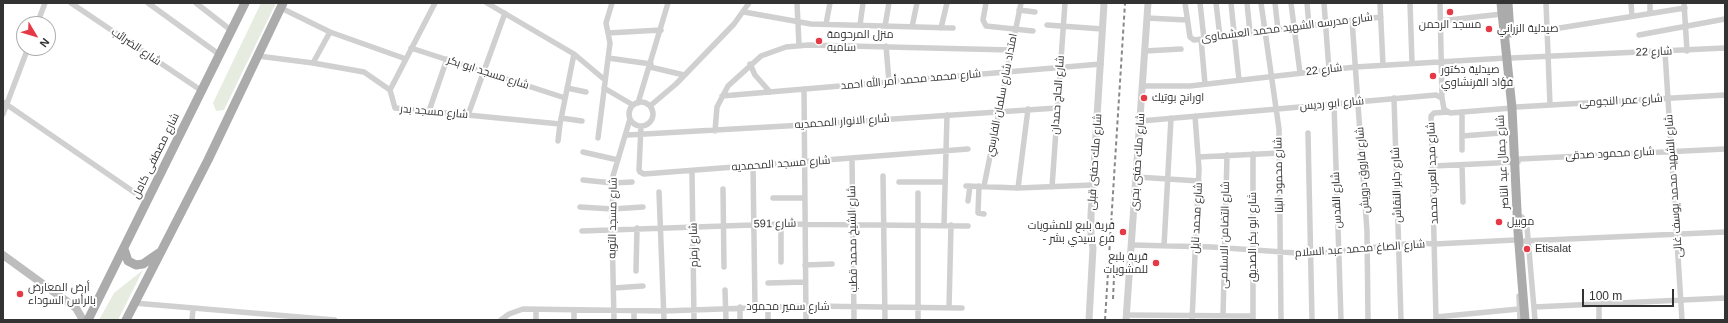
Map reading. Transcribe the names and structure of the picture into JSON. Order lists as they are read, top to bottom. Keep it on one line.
{"streets":{"main road":["شارع مصطفى كامل","شارع جمال عبد الناصر"],"street":["شارع مدرسه الشهيد محمد العشماوى","شارع الضرائب","شارع 22","شارع مسجد ابو بكر","شارع محمد محمد أمر الله احمد","امتداد شارع سلمان الفارسي","شارع الحاج حمدان","شارع عمر النجومى","شارع ابو رديس","شارع مسجد بدر","شارع الانوار المحمديه","شارع محمود صدقى","شارع ملك حفنى قبلى","شارع ملك حفنى بحرى","شارع مسجد المحمديه","شارع فاروق درويش","شارع مجد العرب محمد","شارع محمود البنا","شارع جابر النقاش","شارع الشهيد محمد يوسف غالى","شارع القدس","شارع مسجد التوبه","شارع محمد نايل","شارع 591","شارع التضامن الاسلامى","شارع ابو بكر الصديق","شارع الشيخ محمد قطب","شارع زمزم","شارع الصاغ محمد عبد السلام","شارع سمير محمود"]},"crossings":[["شارع مدرسه الشهيد محمد العشماوى","شارع فاروق درويش"],["شارع مدرسه الشهيد محمد العشماوى","شارع محمود البنا"],["شارع الضرائب","شارع مصطفى كامل"],["شارع 22","شارع ملك حفنى بحرى"],["شارع 22","شارع جمال عبد الناصر"],["شارع 22","شارع فاروق درويش"],["شارع 22","شارع محمود البنا"],["شارع 22","شارع الشهيد محمد يوسف غالى"],["شارع محمد محمد أمر الله احمد","امتداد شارع سلمان الفارسي"],["شارع محمد محمد أمر الله احمد","شارع الحاج حمدان"],["شارع محمد محمد أمر الله احمد","شارع ملك حفنى قبلى"],["امتداد شارع سلمان الفارسي","شارع الانوار المحمديه"],["شارع الحاج حمدان","شارع الانوار المحمديه"],["شارع عمر النجومى","شارع جمال عبد الناصر"],["شارع عمر النجومى","شارع الشهيد محمد يوسف غالى"],["شارع ابو رديس","شارع ملك حفنى بحرى"],["شارع ابو رديس","شارع فاروق درويش"],["شارع ابو رديس","شارع محمود البنا"],["شارع ابو رديس","شارع جابر النقاش"],["شارع ابو رديس","شارع القدس"],["شارع ابو رديس","شارع محمد نايل"],["شارع الانوار المحمديه","شارع مسجد المحمديه"],["شارع الانوار المحمديه","شارع مسجد التوبه"],["شارع محمود صدقى","شارع جمال عبد الناصر"],["شارع محمود صدقى","شارع مجد العرب محمد"],["شارع محمود صدقى","شارع الشهيد محمد يوسف غالى"],["شارع ملك حفنى بحرى","شارع الصاغ محمد عبد السلام"],["شارع جمال عبد الناصر","شارع الصاغ محمد عبد السلام"],["شارع مسجد المحمديه","شارع مسجد التوبه"],["شارع مسجد المحمديه","شارع الشيخ محمد قطب"],["شارع مسجد المحمديه","شارع زمزم"],["شارع فاروق درويش","شارع الصاغ محمد عبد السلام"],["شارع مجد العرب محمد","شارع الصاغ محمد عبد السلام"],["شارع محمود البنا","شارع الصاغ محمد عبد السلام"],["شارع جابر النقاش","شارع الصاغ محمد عبد السلام"],["شارع الشهيد محمد يوسف غالى","شارع الصاغ محمد عبد السلام"],["شارع القدس","شارع الصاغ محمد عبد السلام"],["شارع مسجد التوبه","شارع 591"],["شارع مسجد التوبه","شارع سمير محمود"],["شارع محمد نايل","شارع الصاغ محمد عبد السلام"],["شارع 591","شارع الشيخ محمد قطب"],["شارع 591","شارع زمزم"],["شارع التضامن الاسلامى","شارع الصاغ محمد عبد السلام"],["شارع ابو بكر الصديق","شارع الصاغ محمد عبد السلام"],["شارع الشيخ محمد قطب","شارع سمير محمود"],["شارع زمزم","شارع سمير محمود"]],"places":["مسجد الرحمن","صيدلية الزراني","منزل المرحومة ساميه","صيدلية دكتور فؤاد القرنشاوي","اورانج بوتيك","موبيل","قرية بلبع للمشويات - فرع سيدي بشر","Etisalat","قرية بلبع للمشويات","أرض المعارض بالرأس السوداء"],"scale_bar":"100 m","north":"bottom right"}
